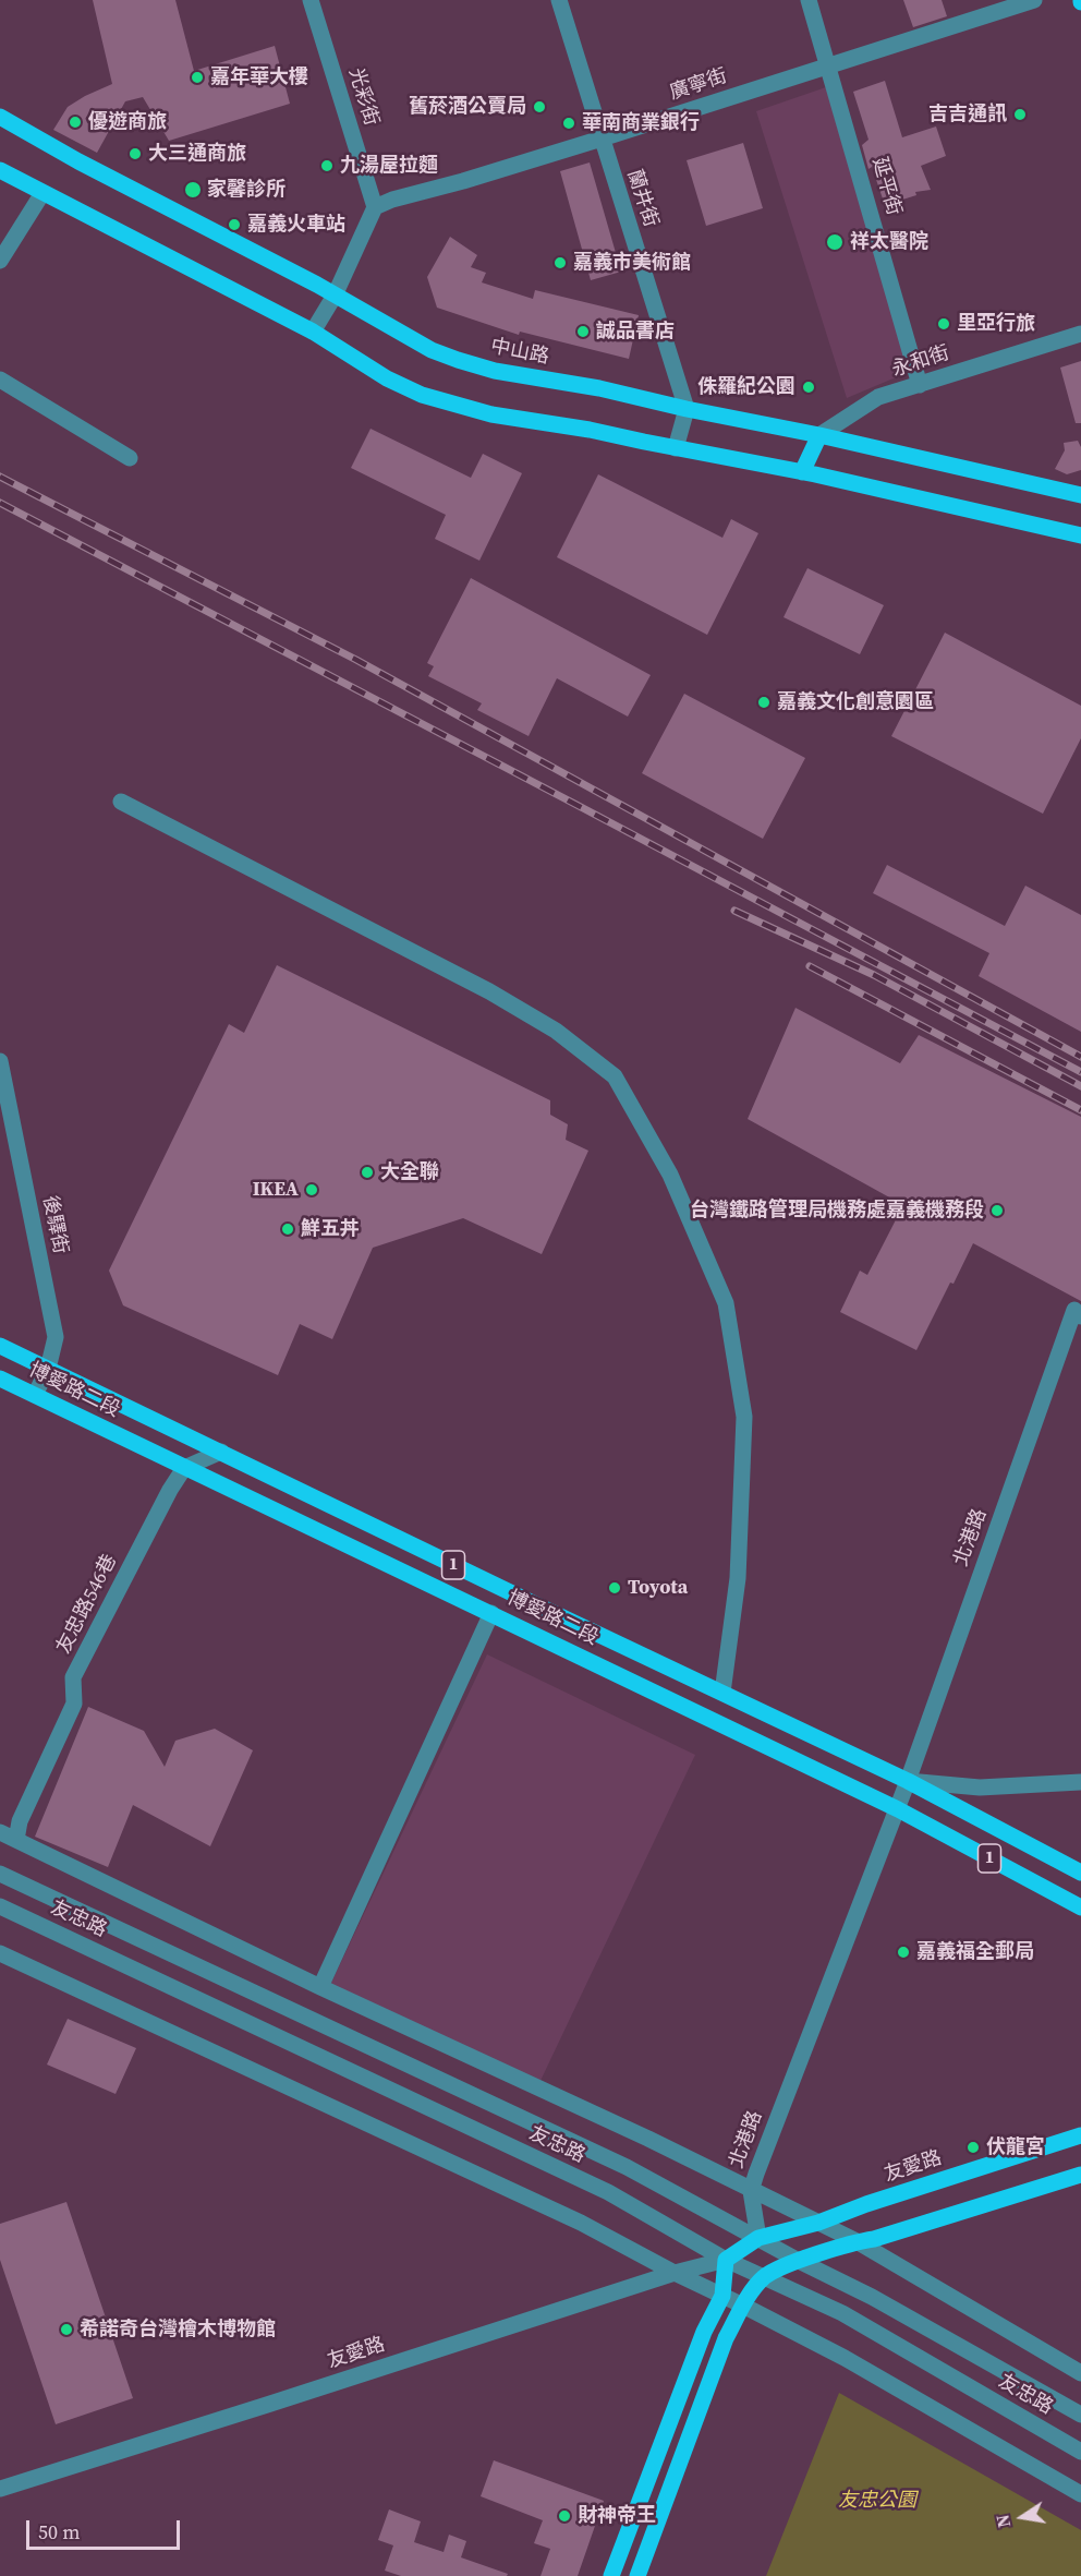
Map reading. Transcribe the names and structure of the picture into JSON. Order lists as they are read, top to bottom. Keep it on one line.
{"streets":{"main road":["中山路","博愛路二段","1","友愛路"],"street":["廣寧街","光彩街","延平街","蘭井街","永和街","後驛街","北港路","友忠路546巷","友忠路"]},"crossings":[["廣寧街","光彩街"],["廣寧街","延平街"],["廣寧街","蘭井街"],["延平街","永和街"],["蘭井街","中山路"],["中山路","永和街"],["後驛街","博愛路二段"],["博愛路二段","北港路"],["博愛路二段","友忠路546巷"],["北港路","友忠路"],["北港路","友愛路"],["友忠路","友愛路"]],"parks":["友忠公園"],"places":["嘉年華大樓","舊菸酒公賣局","吉吉通訊","優遊商旅","華南商業銀行","大三通商旅","九湯屋拉麵","家馨診所","嘉義火車站","祥太醫院","嘉義市美術館","里亞行旅","誠品書店","侏羅紀公園","嘉義文化創意園區","大全聯","IKEA","台灣鐵路管理局機務處嘉義機務段","鮮五丼","Toyota","嘉義福全郵局","伏龍宮","希諾奇台灣檜木博物館","財神帝王"],"scale_bar":"50 m","north":"left"}
